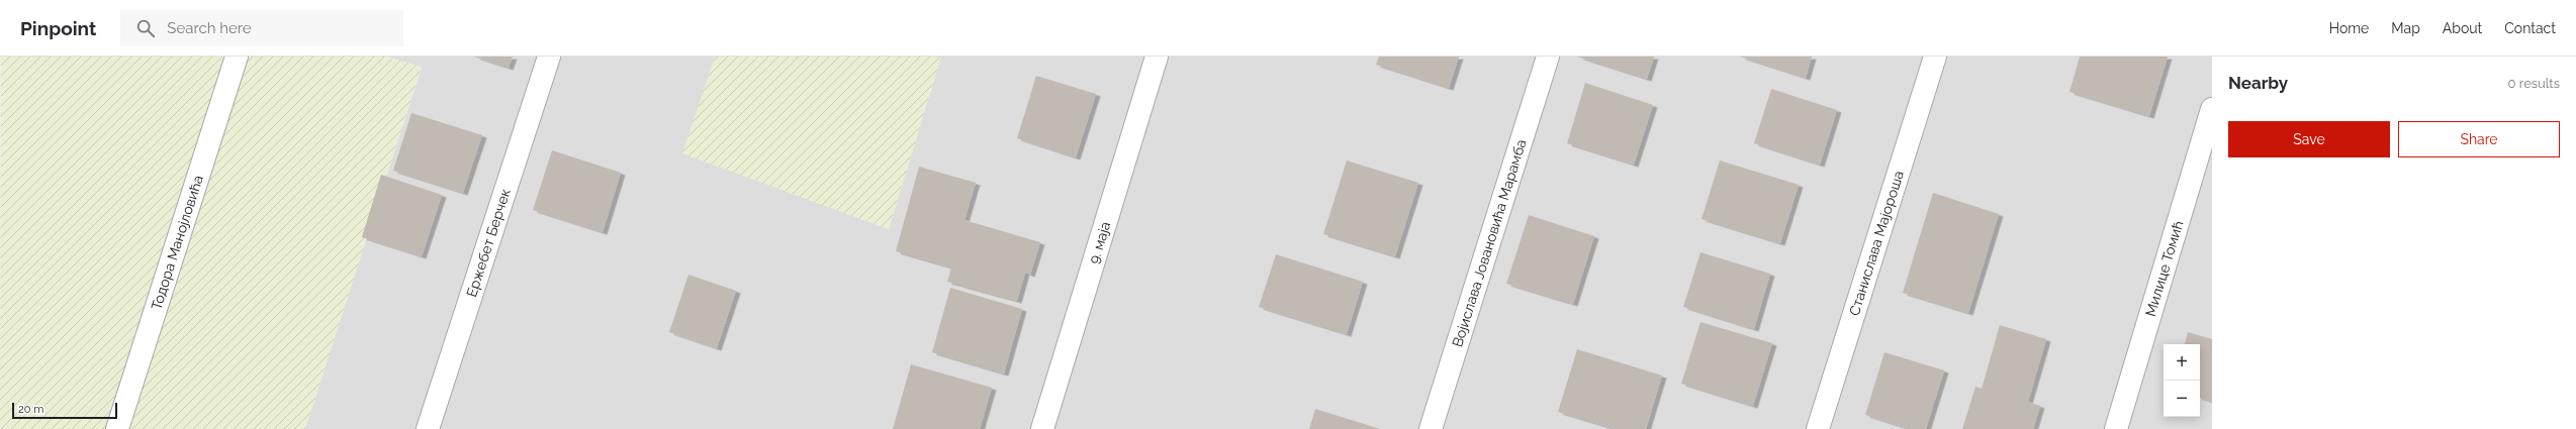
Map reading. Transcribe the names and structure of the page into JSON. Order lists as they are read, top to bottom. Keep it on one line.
{"streets":{"street":["Тодора Манојловића","9. маја","Војислава Јовановића Марамба","Станислава Мајороша","Ержебет Берчек","Милице Томић"]},"scale_bar":"20 m","page":{"header":"Pinpoint","search":"Search here","nav":["Home","Map","About","Contact"],"heading":["Nearby","0 results"],"buttons":["Save","Share"],"map_buttons":["+","−"],"scale":"20 m"}}
